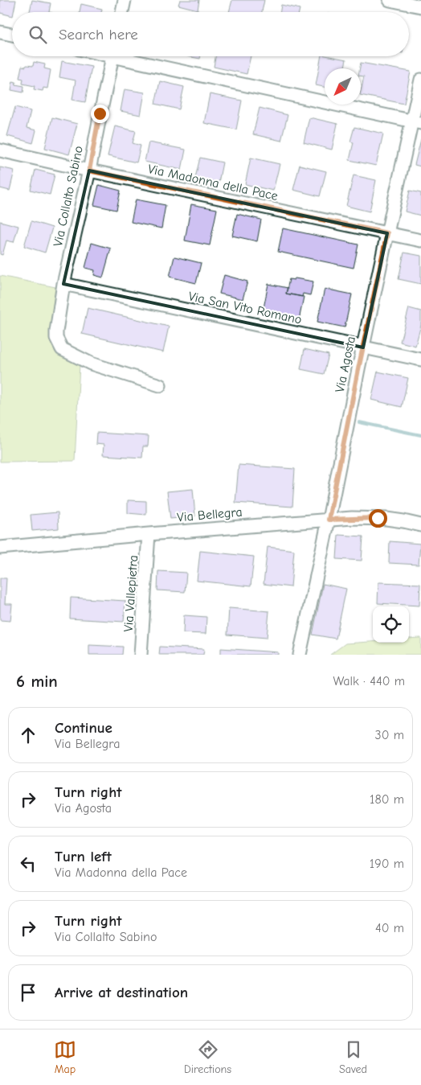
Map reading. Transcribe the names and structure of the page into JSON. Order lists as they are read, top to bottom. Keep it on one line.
{"streets":{"street":["Via Madonna della Pace","Via Collalto Sabino","Via San Vito Romano","Via Agosta","Via Bellegra","Via Vallepietra"]},"crossings":[["Via Madonna della Pace","Via Collalto Sabino"],["Via Madonna della Pace","Via Agosta"],["Via Collalto Sabino","Via San Vito Romano"],["Via San Vito Romano","Via Agosta"],["Via Agosta","Via Bellegra"],["Via Bellegra","Via Vallepietra"]],"north":"bottom left","page":{"search":"Search here","heading":["6 min","Walk · 440 m"],"list":[["Continue","Via Bellegra","30 m"],["Turn right","Via Agosta","180 m"],["Turn left","Via Madonna della Pace","190 m"],["Turn right","Via Collalto Sabino","40 m"],"Arrive at destination"],"nav":["Map","Directions","Saved"]}}
